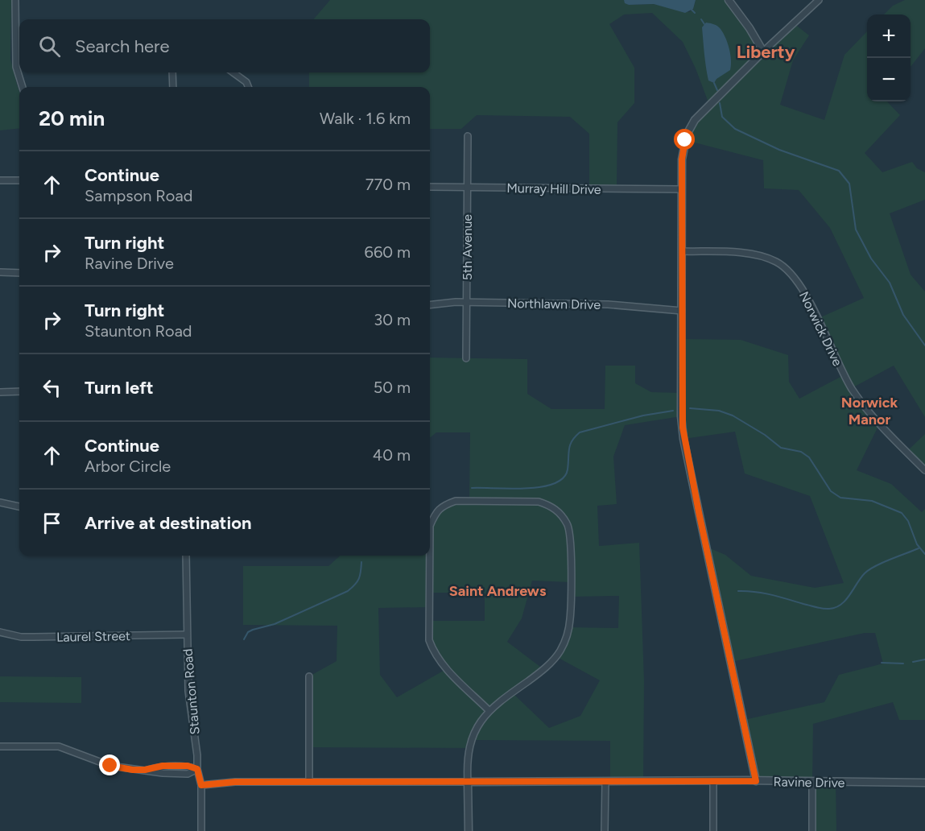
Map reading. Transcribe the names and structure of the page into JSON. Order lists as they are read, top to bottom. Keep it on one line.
{"streets":{"street":["Murray Hill Drive","5th Avenue","Northlawn Drive","Norwick Drive","Laurel Street","Staunton Road","Ravine Drive"]},"crossings":[["Murray Hill Drive","5th Avenue"],["5th Avenue","Northlawn Drive"],["Laurel Street","Staunton Road"],["Staunton Road","Ravine Drive"]],"districts":["Liberty","Norwick Manor","Saint Andrews"],"page":{"map_buttons":["+","−"],"search":"Search here","heading":["20 min","Walk · 1.6 km"],"list":[["Continue","Sampson Road","770 m"],["Turn right","Ravine Drive","660 m"],["Turn right","Staunton Road","30 m"],["Turn left","50 m"],["Continue","Arbor Circle","40 m"],"Arrive at destination"]}}
